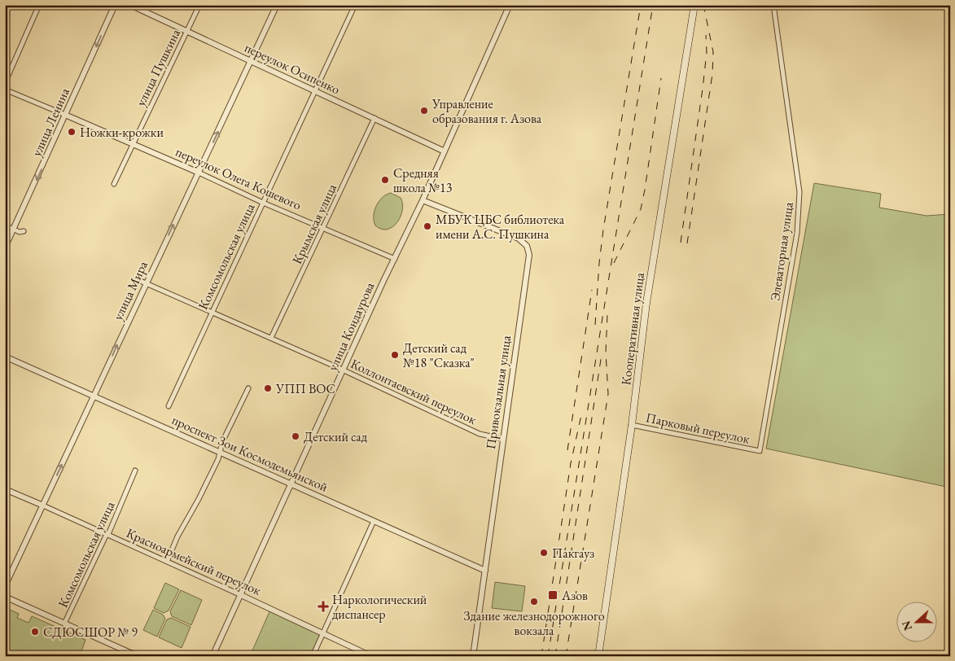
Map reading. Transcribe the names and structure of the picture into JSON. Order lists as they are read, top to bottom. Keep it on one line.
{"streets":{"main road":["Кооперативная улица"],"street":["улица Пушкина","переулок Осипенко","улица Ленина","переулок Олега Кошевого","Крымская улица","Элеваторная улица","Комсомольская улица","улица Мира","улица Кондаурова","Коллонтаевский переулок","Привокзальная улица","Парковый переулок","проспект Зои Космодемьянской","Красноармейский переулок"]},"crossings":[["улица Пушкина","переулок Осипенко"],["улица Пушкина","переулок Олега Кошевого"],["переулок Осипенко","Крымская улица"],["переулок Осипенко","Комсомольская улица"],["переулок Осипенко","улица Мира"],["переулок Осипенко","улица Кондаурова"],["улица Ленина","переулок Олега Кошевого"],["переулок Олега Кошевого","Крымская улица"],["переулок Олега Кошевого","Комсомольская улица"],["переулок Олега Кошевого","улица Мира"],["переулок Олега Кошевого","улица Кондаурова"],["Крымская улица","Коллонтаевский переулок"],["Элеваторная улица","Парковый переулок"],["Комсомольская улица","Коллонтаевский переулок"],["Комсомольская улица","Красноармейский переулок"],["улица Мира","Коллонтаевский переулок"],["улица Мира","проспект Зои Космодемьянской"],["улица Мира","Красноармейский переулок"],["улица Кондаурова","Коллонтаевский переулок"],["улица Кондаурова","Привокзальная улица"],["улица Кондаурова","проспект Зои Космодемьянской"],["улица Кондаурова","Красноармейский переулок"],["Кооперативная улица","Парковый переулок"],["Коллонтаевский переулок","Привокзальная улица"],["Привокзальная улица","проспект Зои Космодемьянской"]],"one_way":["улица Ленина","улица Мира"],"places":{"other":["Управление образования г. Азова","Ножки-крожки","Средняя школа №13","МБУК ЦБС библиотека имени А.С. Пушкина","Детский сад №18 \"Сказка\"","УПП ВОС","Детский сад","Пакгауз","Здание железнодорожного вокзала","СДЮСШОР № 9"],"transit":["Азов"],"health":["Наркологический диспансер"]},"north":"left"}
